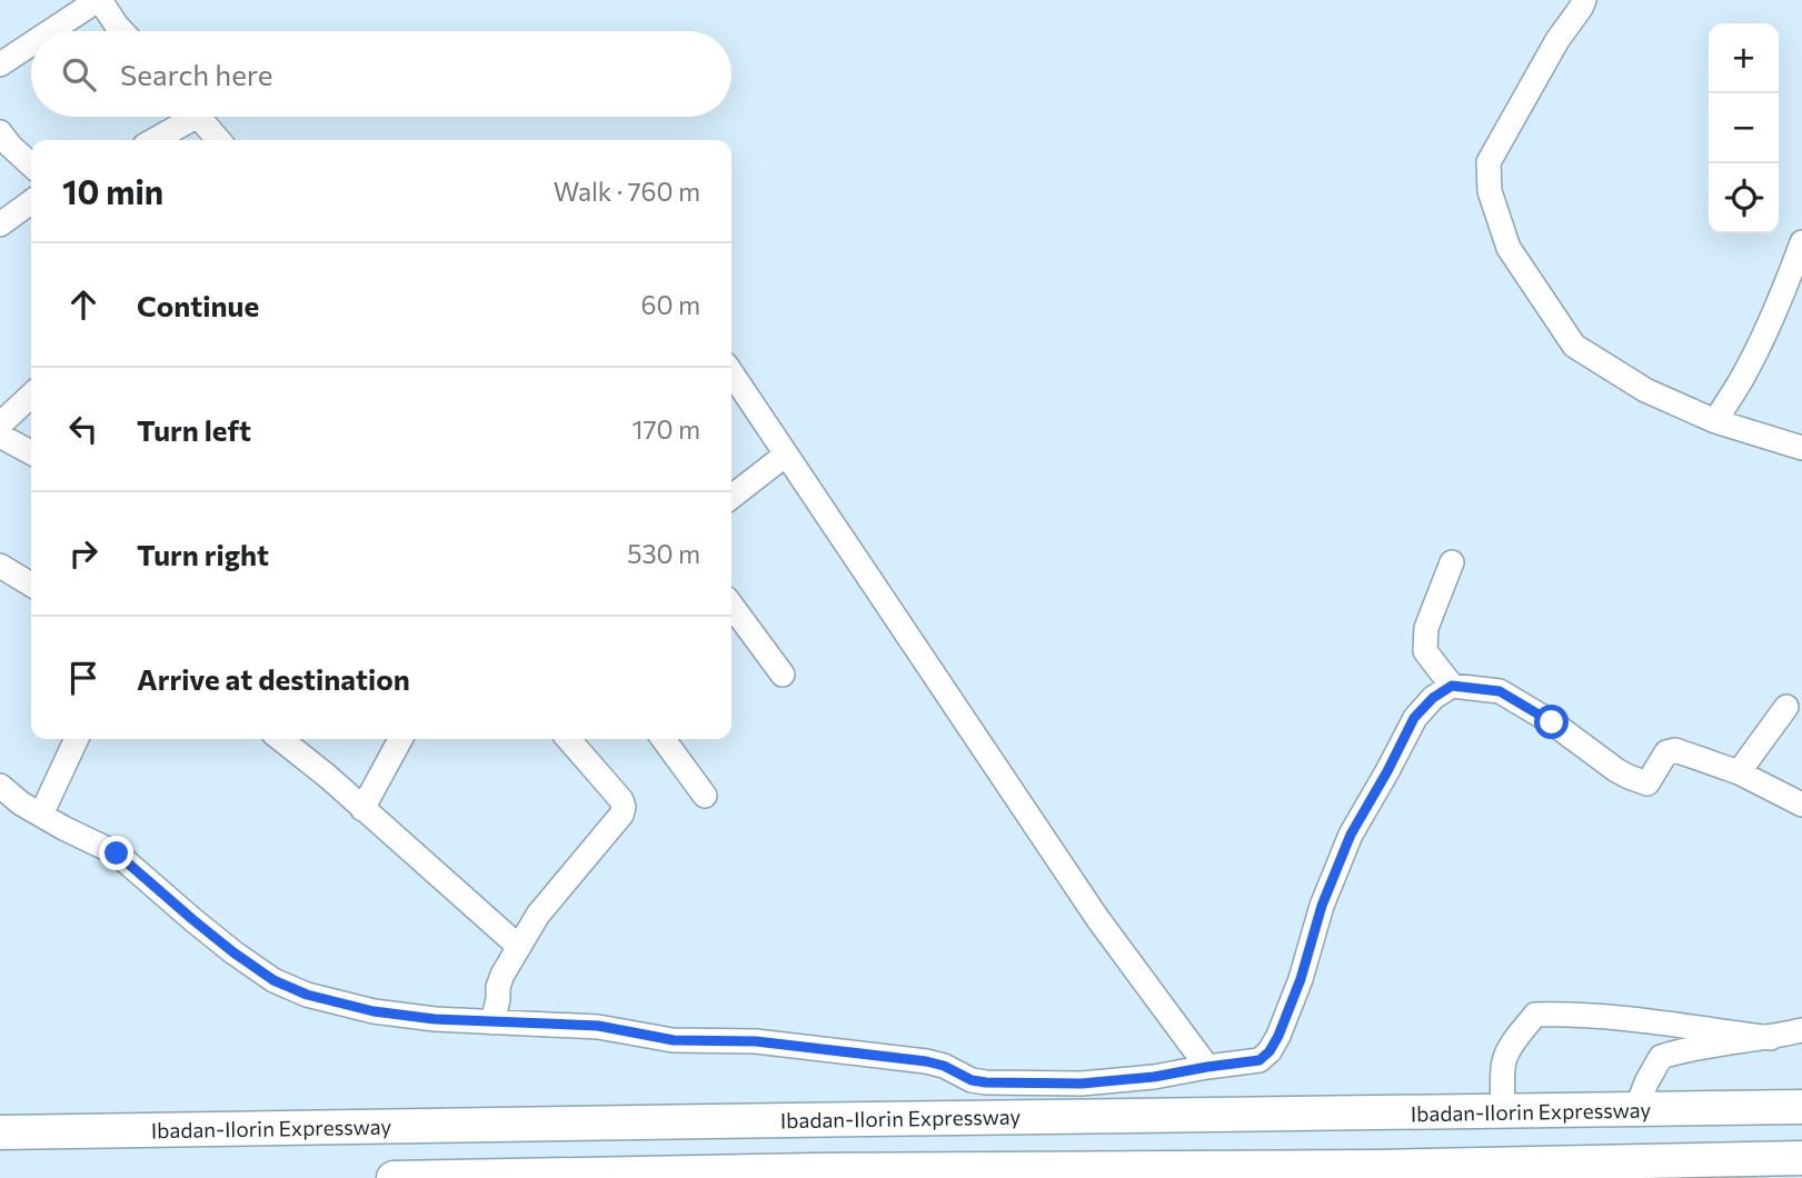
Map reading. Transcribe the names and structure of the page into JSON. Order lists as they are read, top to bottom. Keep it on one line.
{"streets":{"highway":["Ibadan-Ilorin Expressway"]},"page":{"map_buttons":["+","−"],"search":"Search here","heading":["10 min","Walk · 760 m"],"list":[["Continue","60 m"],["Turn left","170 m"],["Turn right","530 m"],"Arrive at destination"]}}
